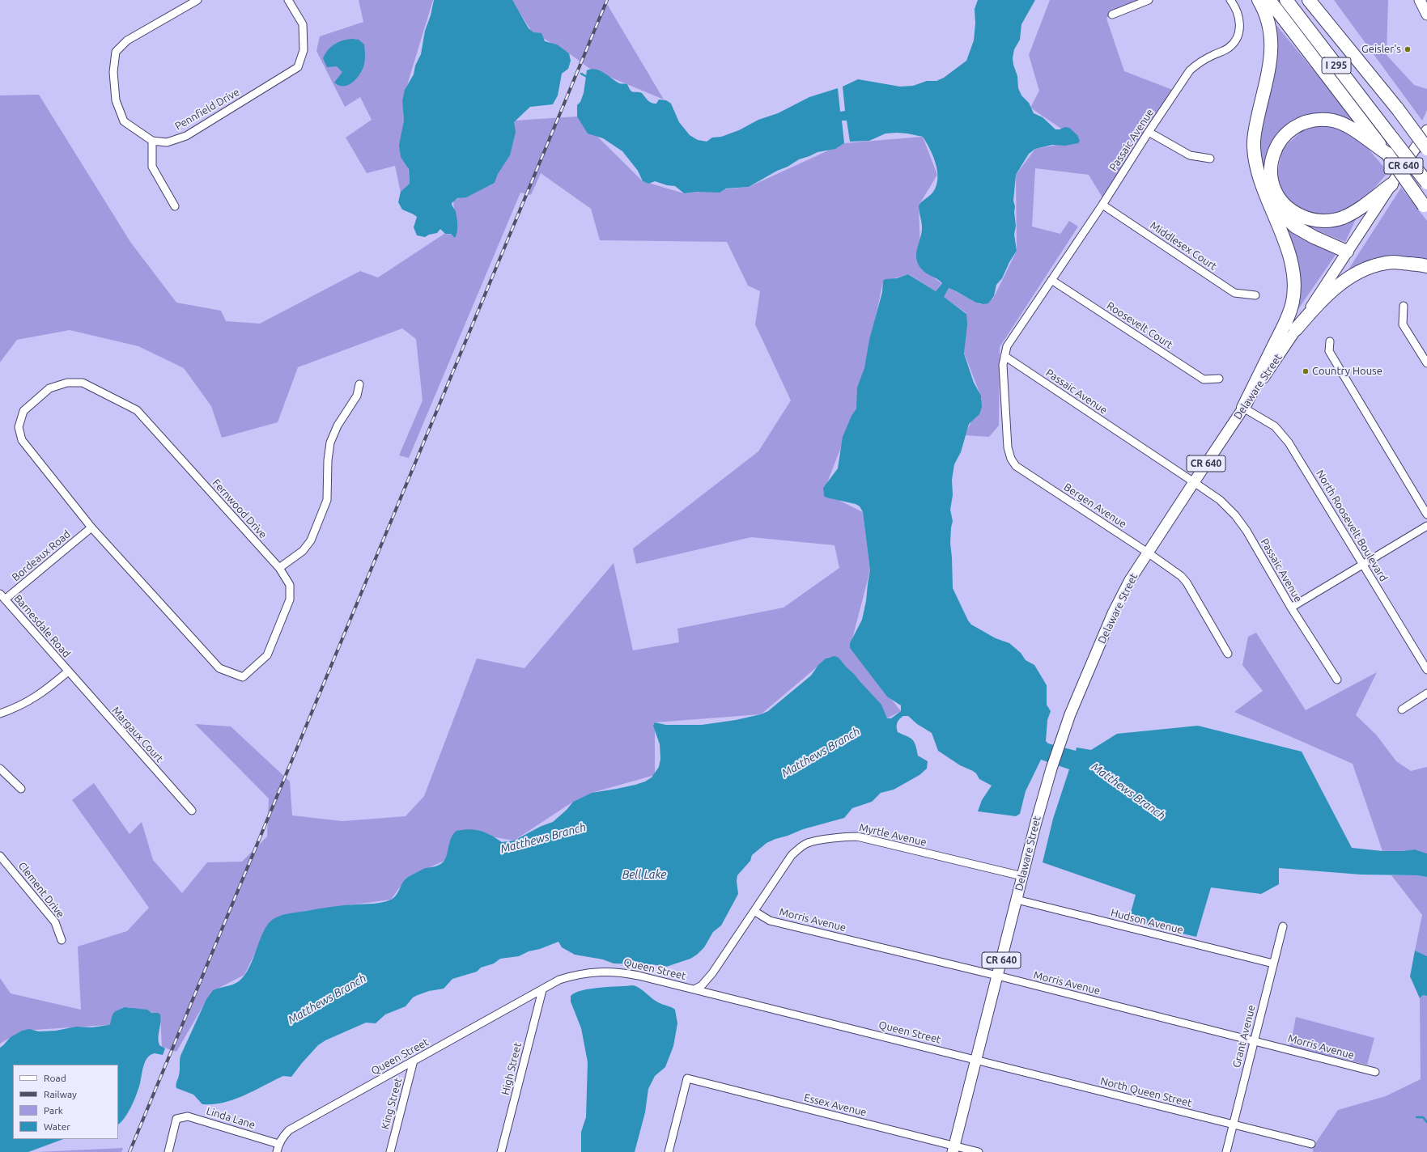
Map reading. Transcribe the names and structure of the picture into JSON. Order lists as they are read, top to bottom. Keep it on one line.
{"streets":{"highway":["I 295"],"main road":["CR 640","Delaware Street"],"street":["Pennfield Drive","Passaic Avenue","Middlesex Court","Roosevelt Court","Bergen Avenue","Fernwood Drive","North Roosevelt Boulevard","Bordeaux Road","Barnesdale Road","Margaux Court","Myrtle Avenue","Clement Drive","Morris Avenue","Hudson Avenue","Queen Street","Grant Avenue","High Street","North Queen Street","King Street","Essex Avenue","Linda Lane"]},"crossings":[["Passaic Avenue","Middlesex Court"],["Passaic Avenue","Roosevelt Court"],["Passaic Avenue","Delaware Street"],["Passaic Avenue","Bergen Avenue"],["Delaware Street","Bergen Avenue"],["Delaware Street","North Roosevelt Boulevard"],["Delaware Street","Myrtle Avenue"],["Delaware Street","Morris Avenue"],["Delaware Street","Hudson Avenue"],["Delaware Street","Queen Street"],["Delaware Street","North Queen Street"],["Delaware Street","Essex Avenue"],["Fernwood Drive","Bordeaux Road"],["Bordeaux Road","Barnesdale Road"],["Barnesdale Road","Margaux Court"],["Myrtle Avenue","Morris Avenue"],["Myrtle Avenue","Queen Street"],["Morris Avenue","Grant Avenue"],["Hudson Avenue","Grant Avenue"],["Queen Street","High Street"],["Queen Street","North Queen Street"],["Queen Street","King Street"],["Queen Street","Linda Lane"],["Grant Avenue","North Queen Street"]],"water":["Matthews Branch","Bell Lake"],"places":["Geisler's","Country House"],"legend":["Road","Railway","Park","Water"]}
